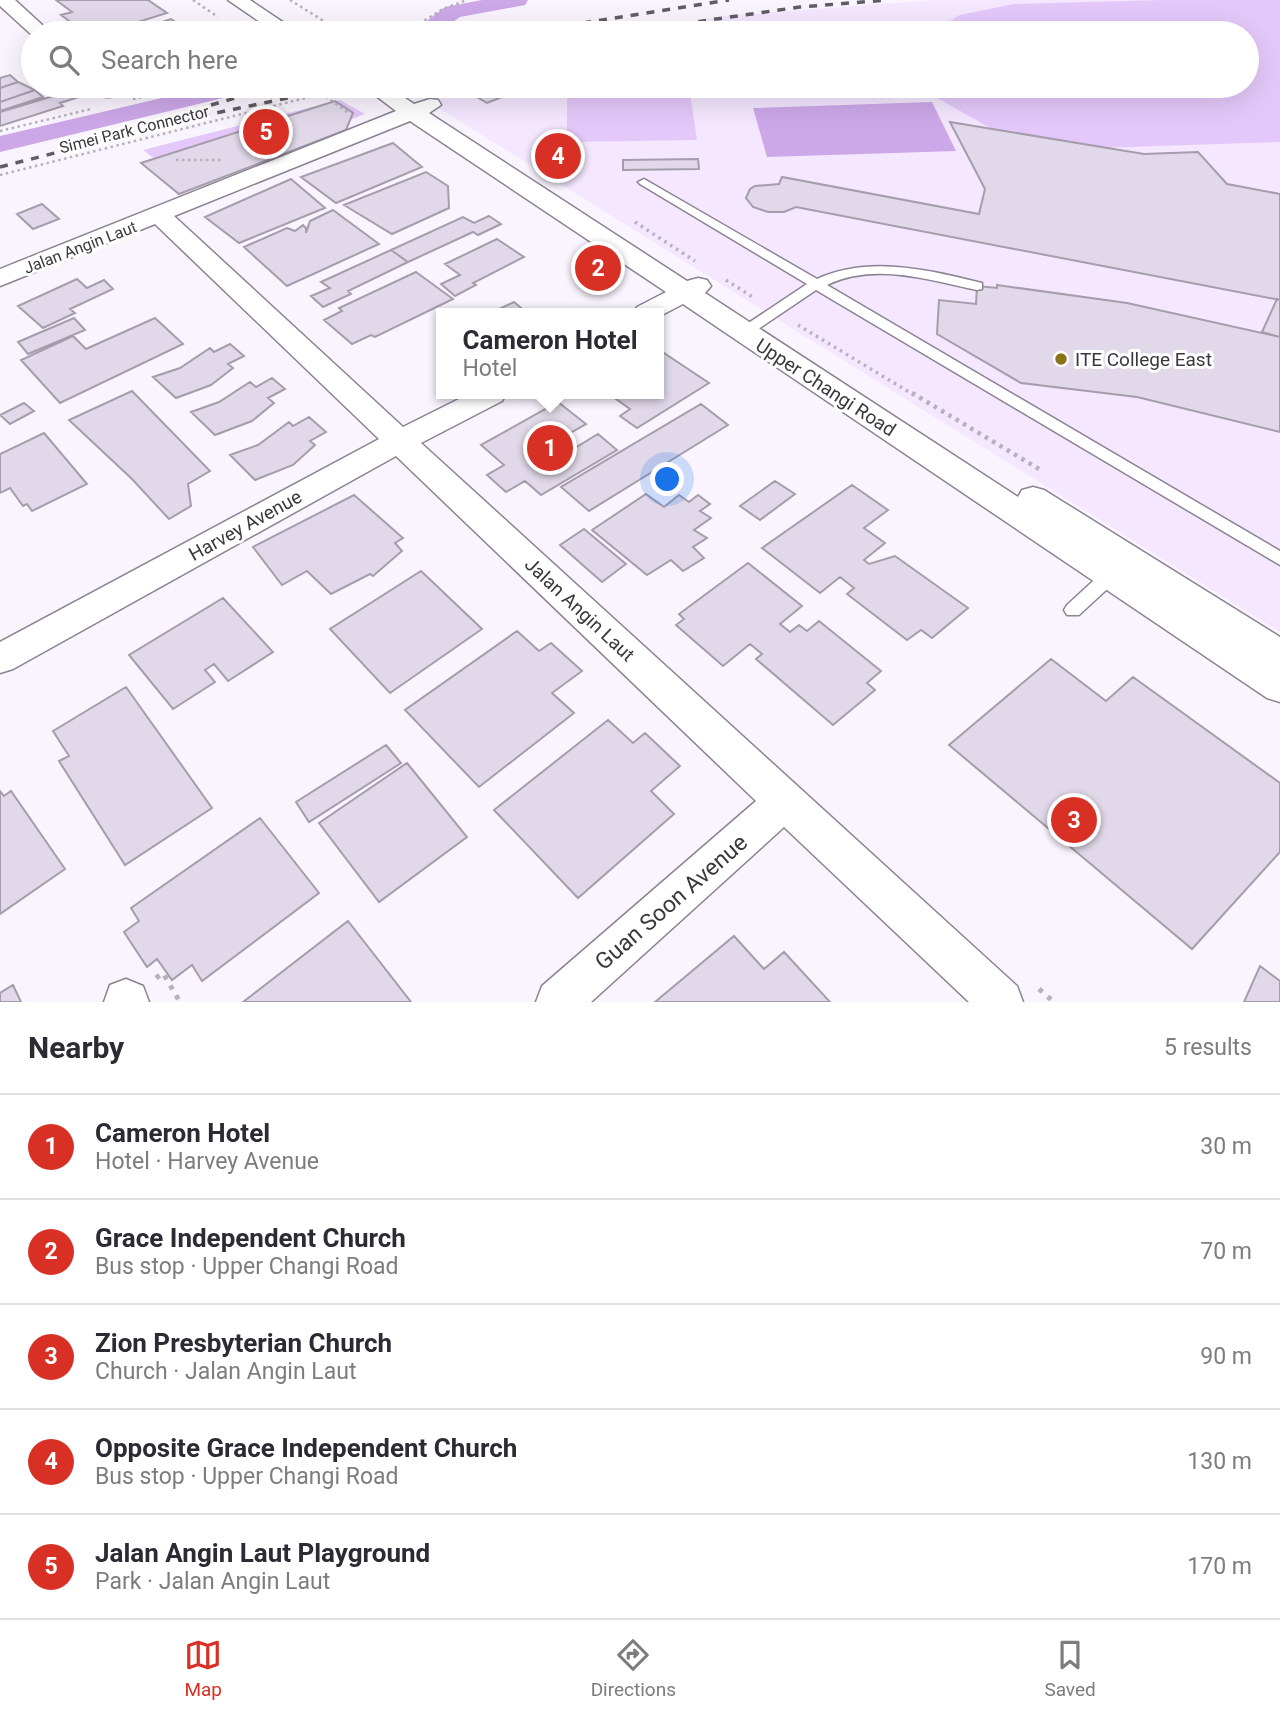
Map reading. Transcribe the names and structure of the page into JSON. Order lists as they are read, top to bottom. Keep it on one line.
{"streets":{"street":["Jalan Angin Laut","Upper Changi Road","Harvey Avenue","Guan Soon Avenue"],"path":["Simei Park Connector"]},"crossings":[["Jalan Angin Laut","Upper Changi Road"],["Jalan Angin Laut","Harvey Avenue"],["Jalan Angin Laut","Guan Soon Avenue"]],"places":["ITE College East"],"page":{"search":"Search here","pins":["5","4","2","1","3"],"popup":["Cameron Hotel","Hotel"],"heading":["Nearby","5 results"],"list":[{"mark":"1","name":"Cameron Hotel","note":"Hotel · Harvey Avenue","value":"30 m"},{"mark":"2","name":"Grace Independent Church","note":"Bus stop · Upper Changi Road","value":"70 m"},{"mark":"3","name":"Zion Presbyterian Church","note":"Church · Jalan Angin Laut","value":"90 m"},{"mark":"4","name":"Opposite Grace Independent Church","note":"Bus stop · Upper Changi Road","value":"130 m"},{"mark":"5","name":"Jalan Angin Laut Playground","note":"Park · Jalan Angin Laut","value":"170 m"}],"nav":["Map","Directions","Saved"]}}
